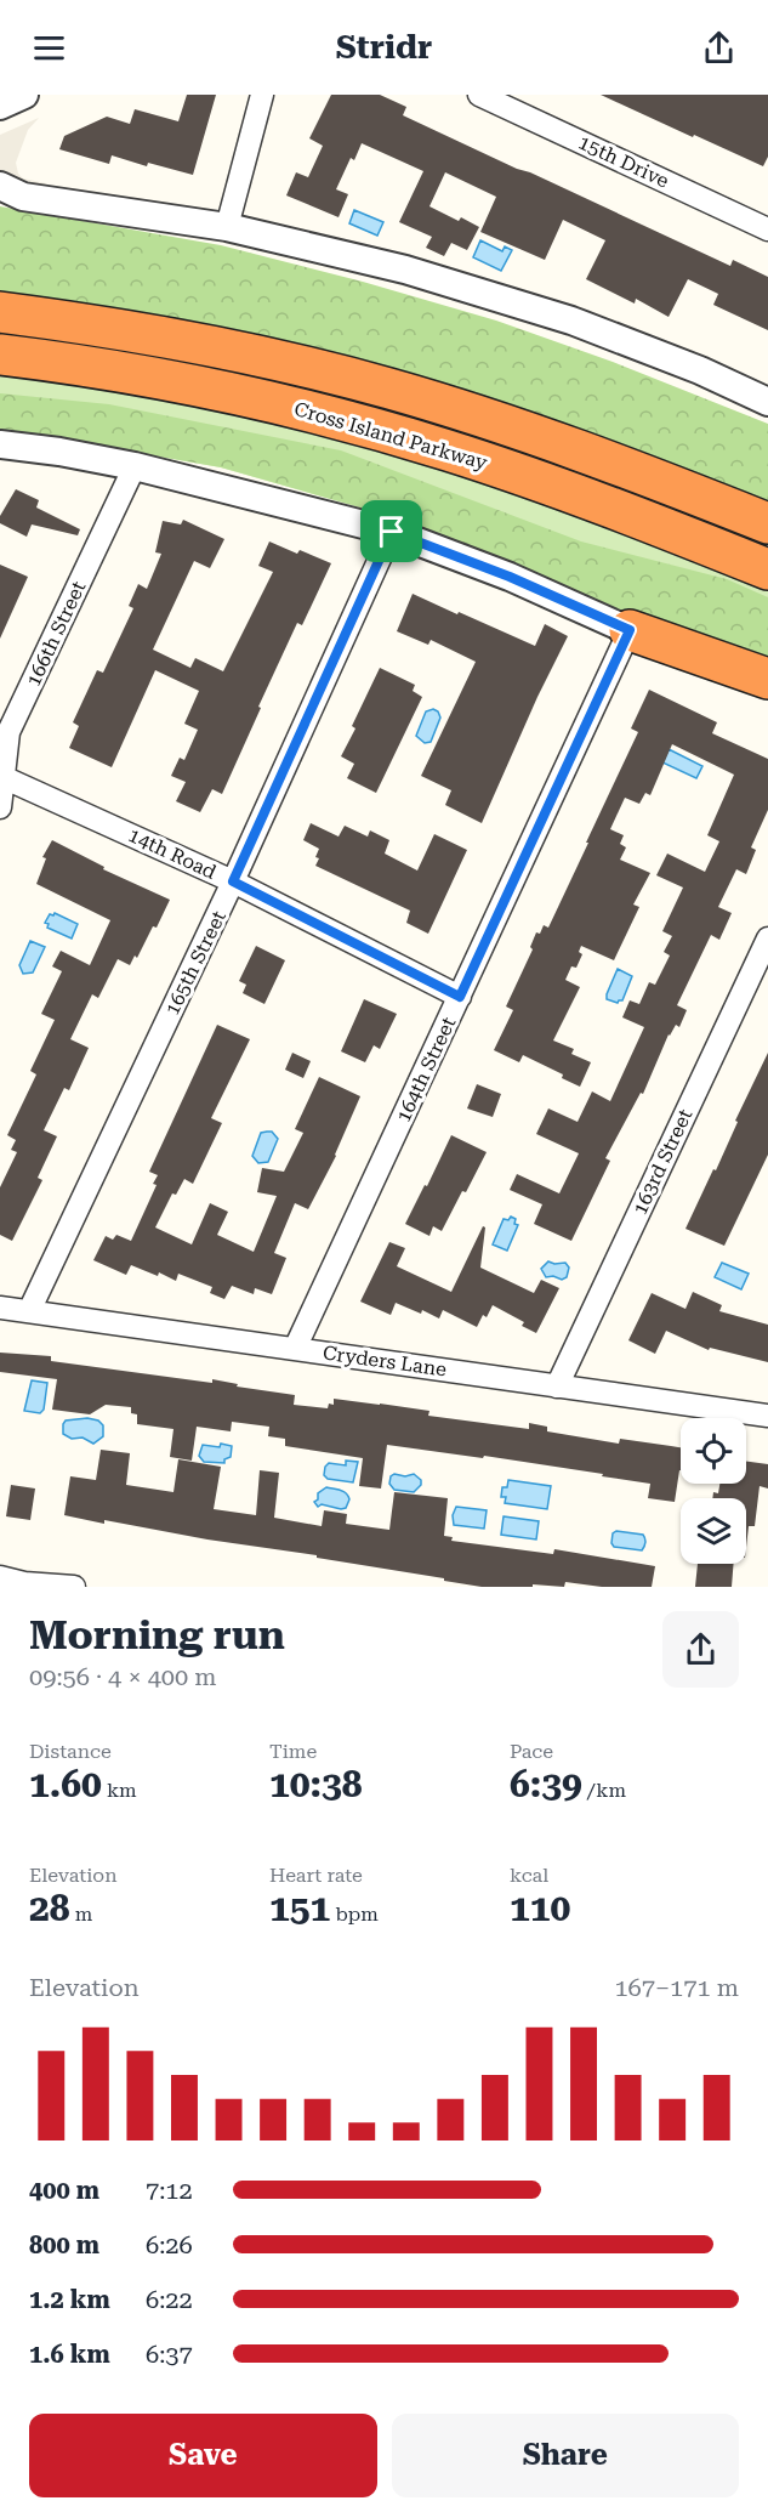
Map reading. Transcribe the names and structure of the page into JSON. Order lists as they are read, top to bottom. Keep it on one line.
{"streets":{"highway":["Cross Island Parkway"],"street":["15th Drive","166th Street","14th Road","165th Street","164th Street","163rd Street","Cryders Lane"]},"crossings":[["166th Street","14th Road"],["14th Road","165th Street"],["14th Road","164th Street"],["165th Street","Cryders Lane"],["164th Street","Cryders Lane"],["163rd Street","Cryders Lane"]],"page":{"header":"Stridr","heading":["Morning run","09:56 · 4 × 400 m"],"stats":[["Distance","1.60 km"],["Time","10:38"],["Pace","6:39 /km"],["Elevation","28 m"],["Heart rate","151 bpm"],["kcal","110"]],"chart":["Elevation","167–171 m"],"list":[{"name":"400 m","note":"7:12"},{"name":"800 m","note":"6:26"},{"name":"1.2 km","note":"6:22"},{"name":"1.6 km","note":"6:37"}],"buttons":["Save","Share"]}}
